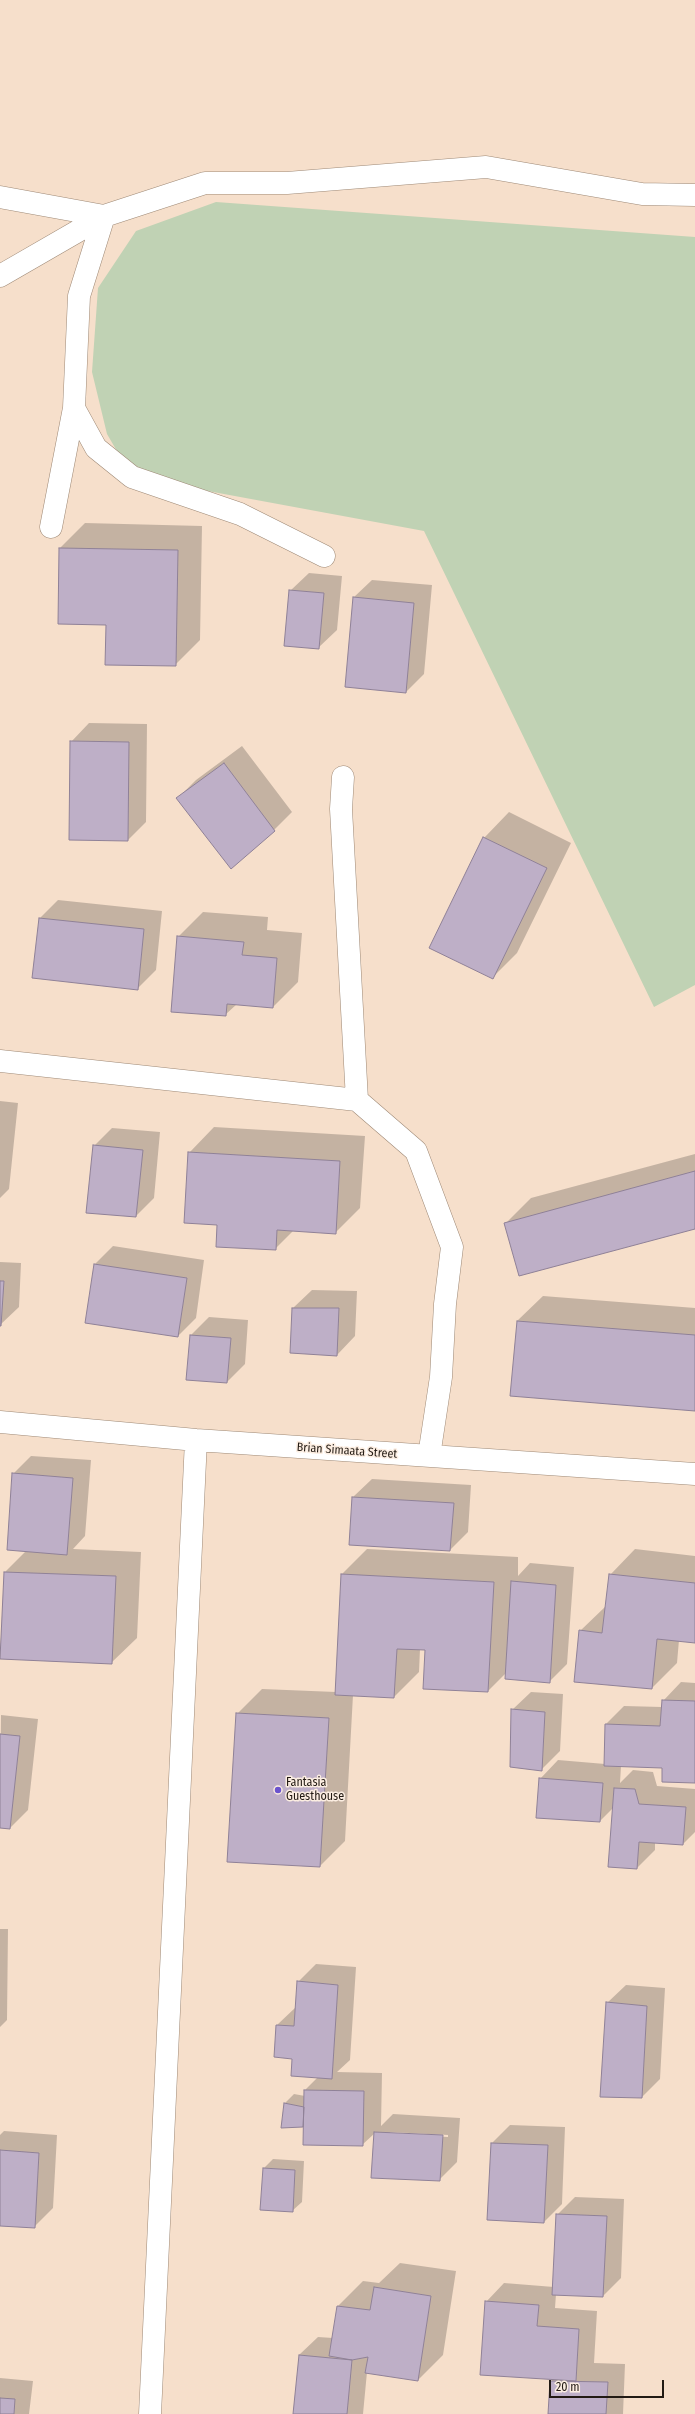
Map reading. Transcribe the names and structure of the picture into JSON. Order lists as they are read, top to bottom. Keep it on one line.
{"streets":{"street":["Brian Simaata Street"]},"places":["Fantasia Guesthouse"],"scale_bar":"20 m"}
